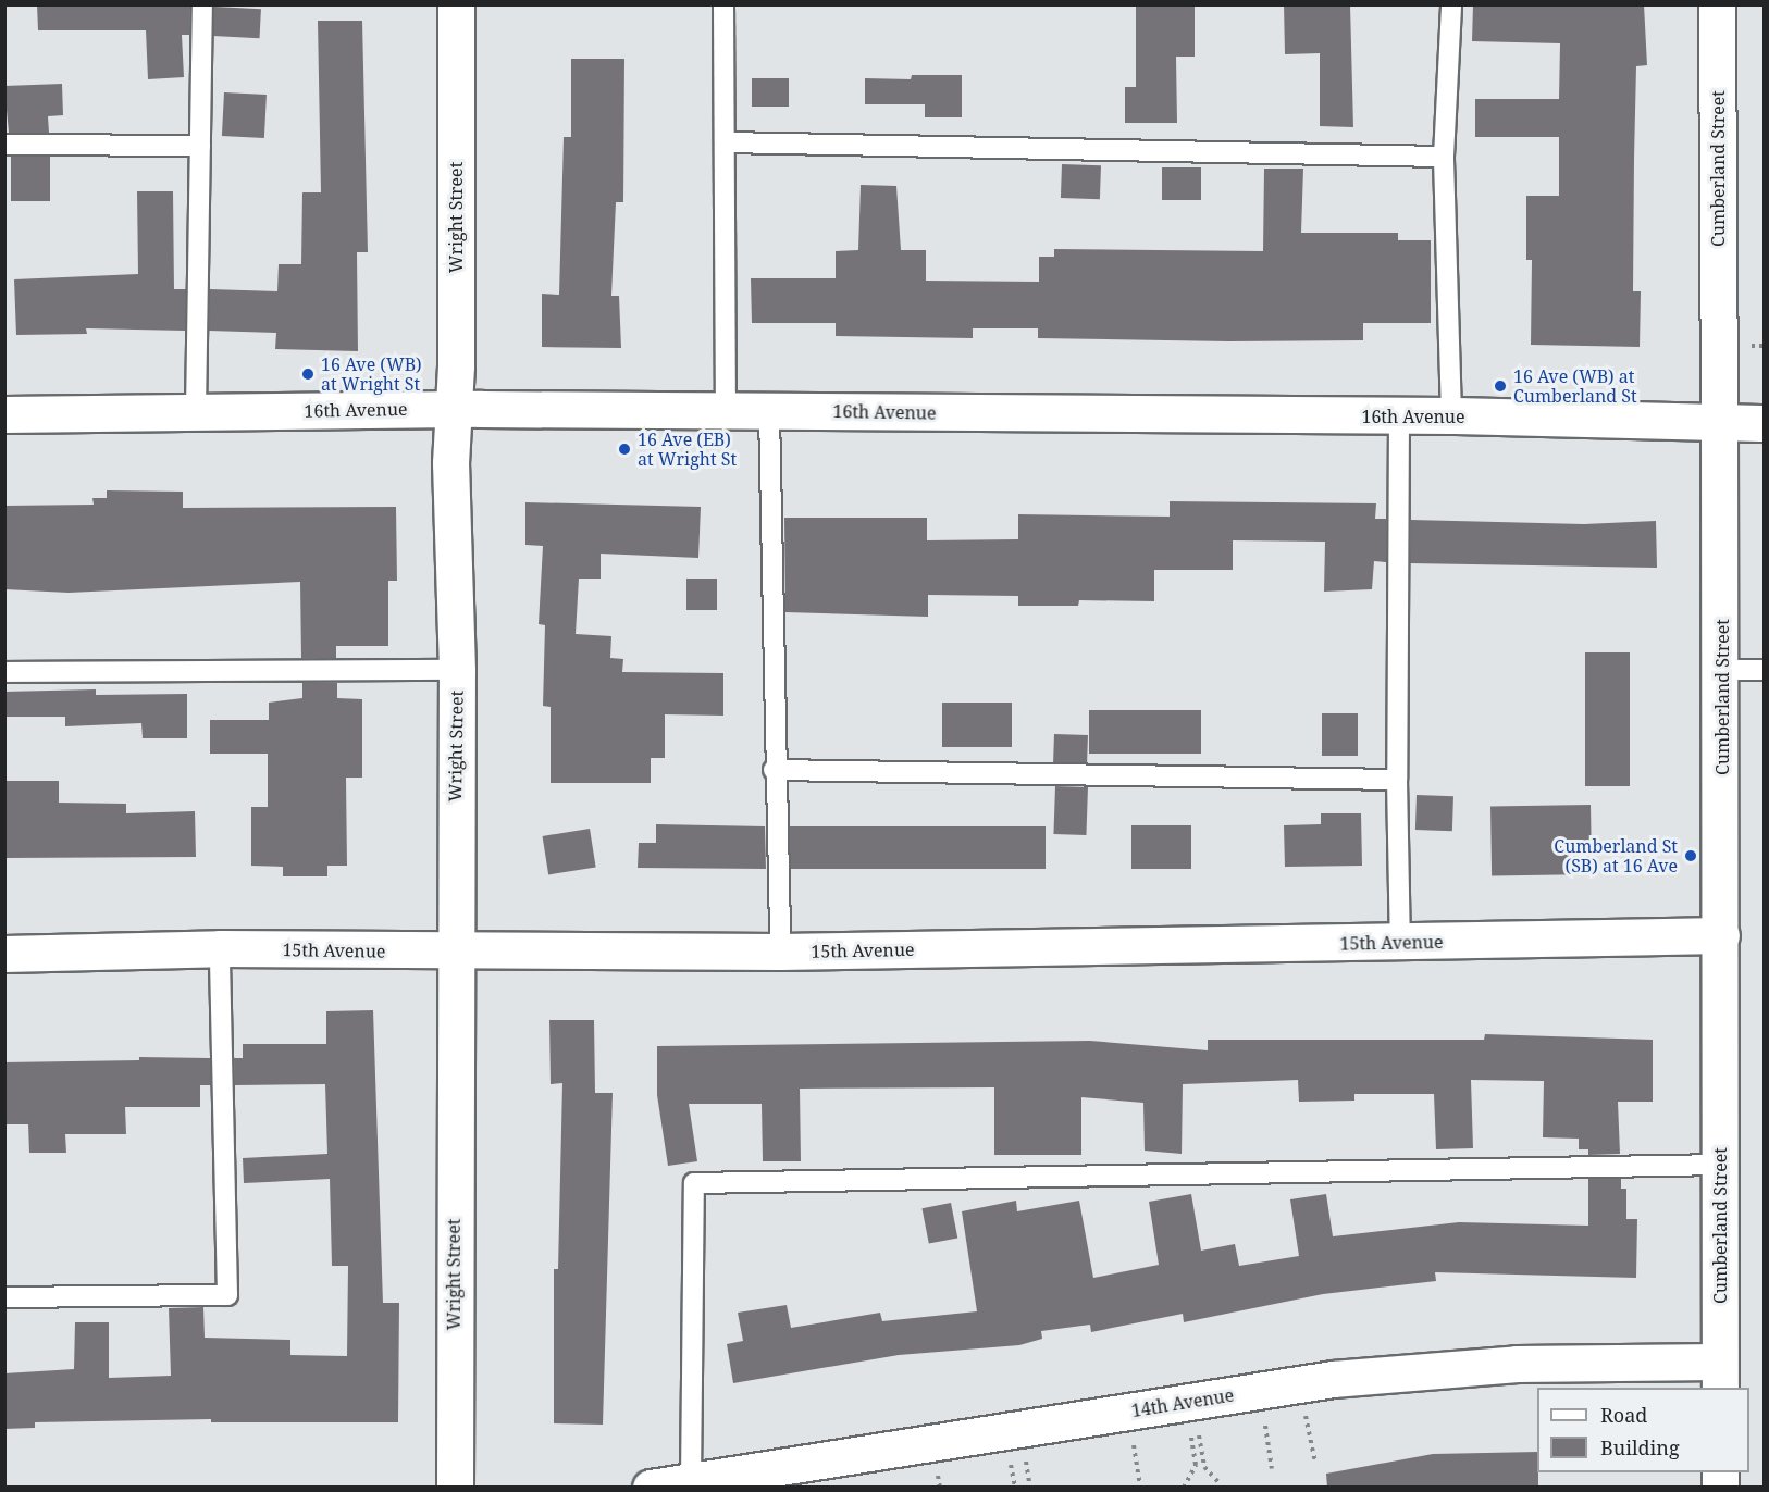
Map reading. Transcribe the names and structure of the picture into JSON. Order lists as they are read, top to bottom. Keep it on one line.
{"streets":{"street":["Cumberland Street","Wright Street","16th Avenue","15th Avenue","14th Avenue"]},"crossings":[["Cumberland Street","16th Avenue"],["Cumberland Street","15th Avenue"],["Cumberland Street","14th Avenue"],["Wright Street","16th Avenue"],["Wright Street","15th Avenue"]],"places":["16 Ave (WB) at Wright St","16 Ave (WB) at Cumberland St","16 Ave (EB) at Wright St","Cumberland St (SB) at 16 Ave"],"legend":["Road","Building"]}
